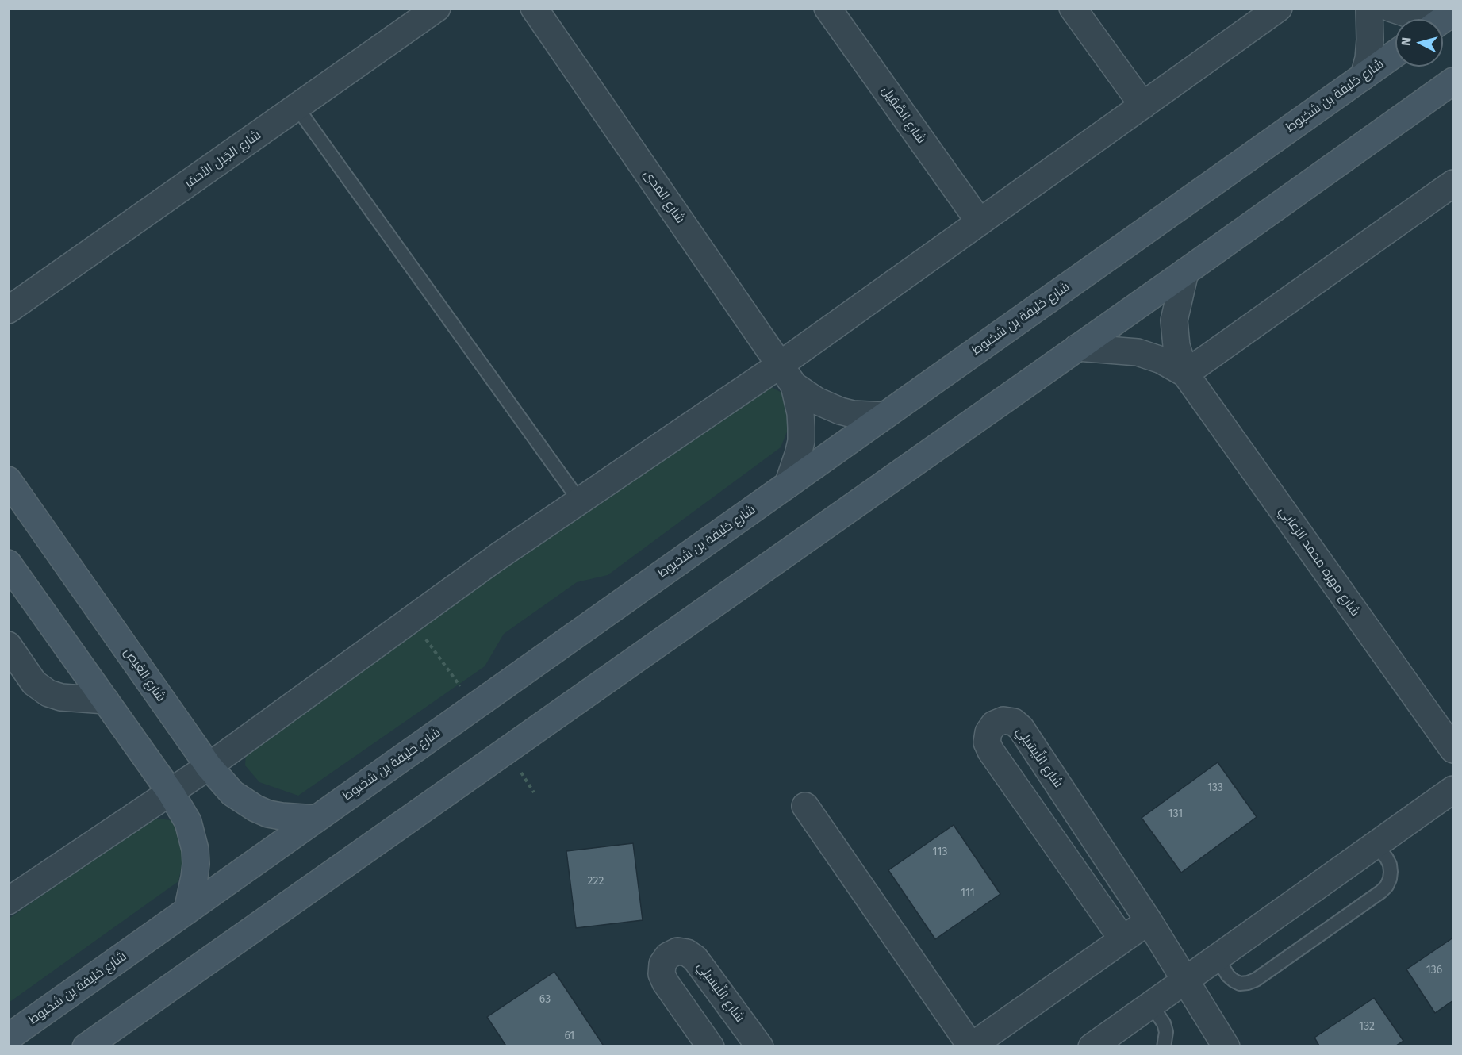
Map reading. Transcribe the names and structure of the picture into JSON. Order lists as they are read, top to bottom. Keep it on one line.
{"streets":{"main road":["شارع خليفة بن شخبوط","شارع الغَيص"],"street":["شارع الصَّقِيل","شارع الجَبل الأحمَر","شارع المَدى","شارع مهره محمد الزعابي","شارع اللِّيسَيلِي"]},"crossings":[["شارع خليفة بن شخبوط","شارع المَدى"],["شارع خليفة بن شخبوط","شارع الغَيص"]],"house_numbers":["133","131","113","222","111","136","63","132","61"],"north":"left"}
